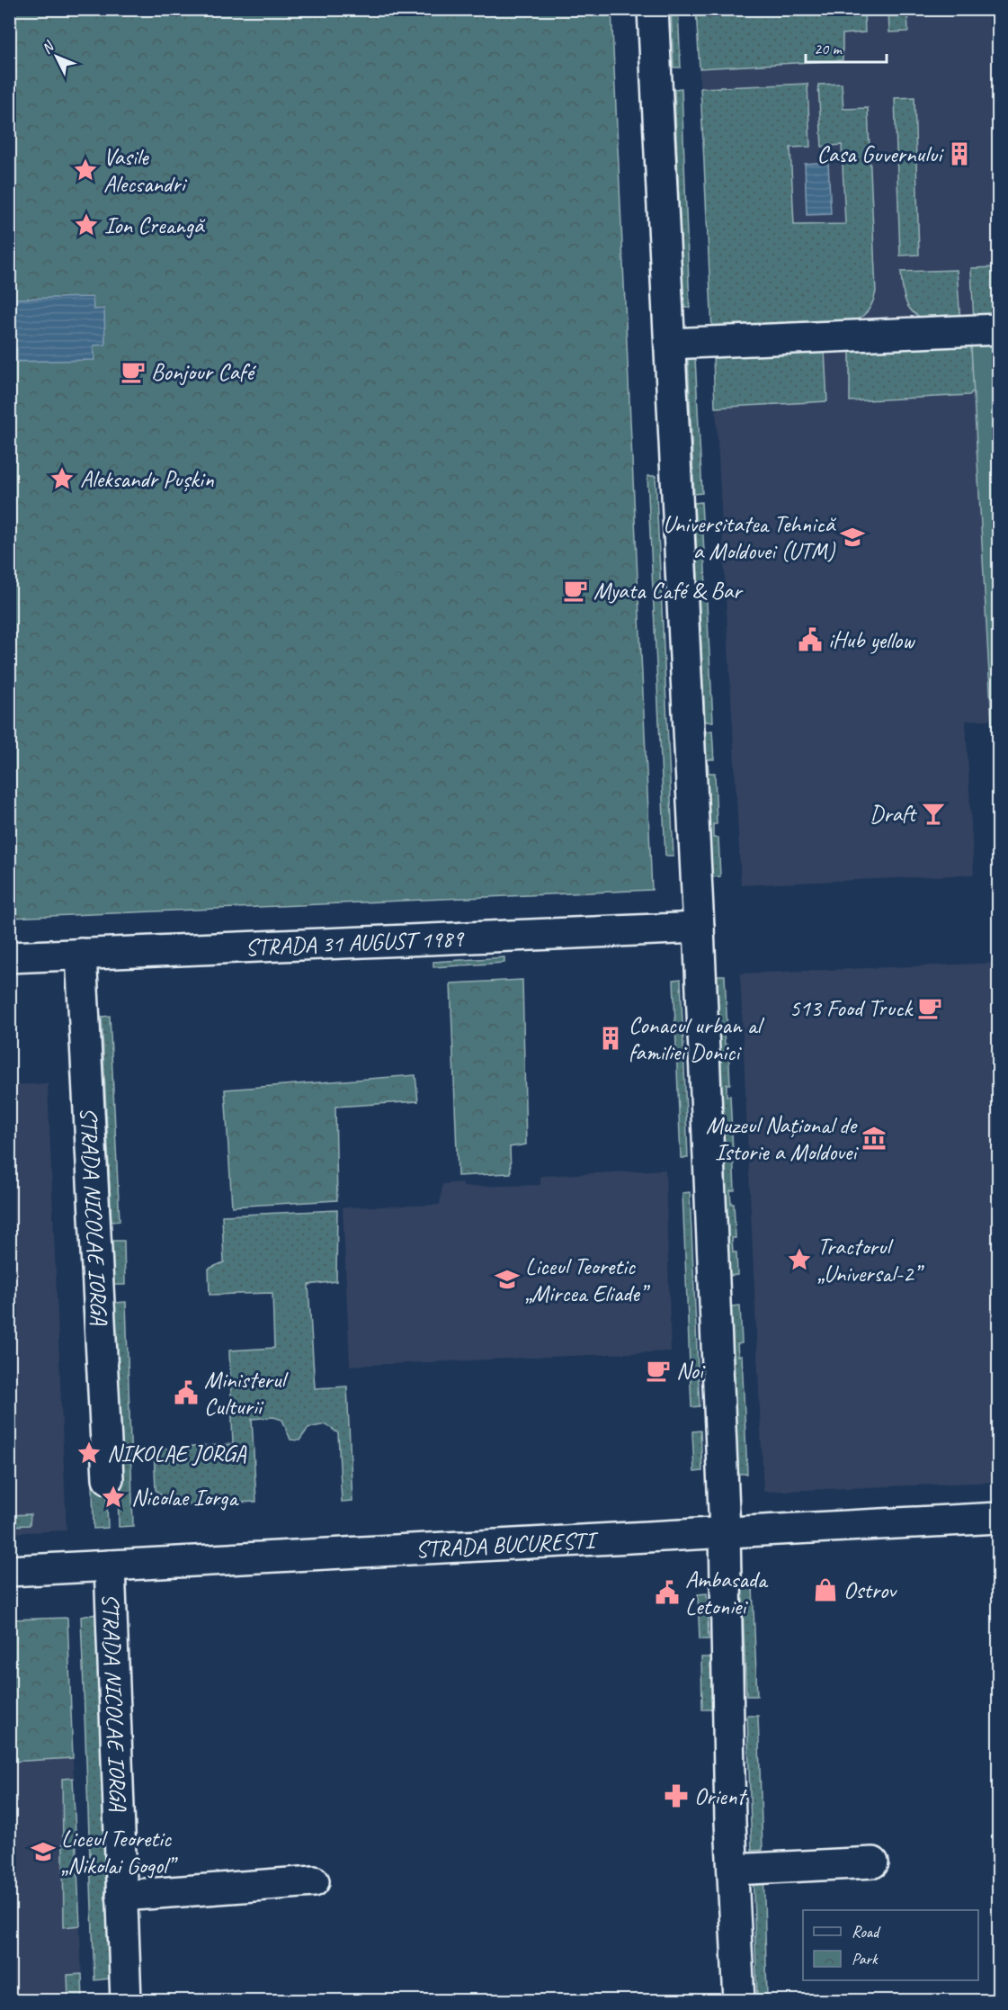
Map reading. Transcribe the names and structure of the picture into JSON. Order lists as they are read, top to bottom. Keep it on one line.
{"streets":{"main road":["STRADA 31 AUGUST 1989","STRADA NICOLAE IORGA","STRADA BUCUREȘTI"]},"crossings":[["STRADA 31 AUGUST 1989","STRADA NICOLAE IORGA"],["STRADA NICOLAE IORGA","STRADA BUCUREȘTI"]],"places":{"building":["Casa Guvernului","Conacul urban al familiei Donici"],"place":["Vasile Alecsandri","Ion Creangă","Aleksandr Pușkin","Tractorul „Universal-2”","NIKOLAE JORGA","Nicolae Iorga"],"cafe":["Bonjour Café","Myata Café & Bar","513 Food Truck","Noi"],"school or university":["Universitatea Tehnică a Moldovei (UTM)","Liceul Teoretic „Mircea Eliade”","Liceul Teoretic „Nikolai Gogol”"],"public building":["iHub yellow","Ministerul Culturii","Ambasada Letoniei"],"bar":["Draft"],"museum":["Muzeul Național de Istorie a Moldovei"],"shop":["Ostrov"],"pharmacy":["Orient"]},"legend":["Road","Park"],"scale_bar":"20 m","north":"top left"}
